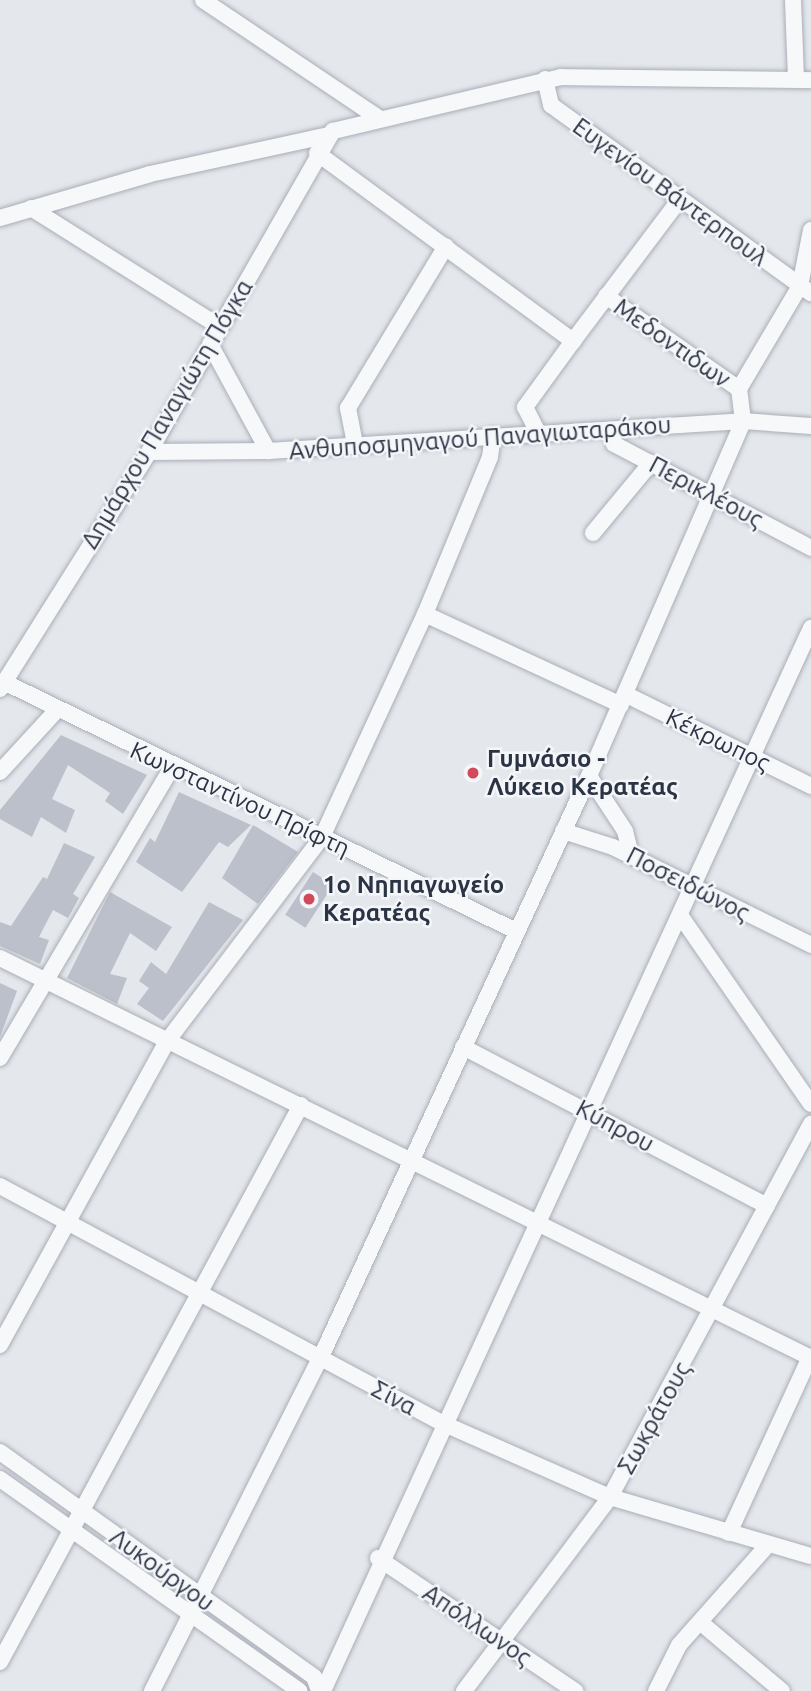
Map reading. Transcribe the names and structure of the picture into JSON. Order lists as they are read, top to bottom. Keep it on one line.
{"streets":{"street":["Ευγενίου Βάντερπουλ","Μεδοντιδων","Δημάρχου Παναγιώτη Πόγκα","Ανθυποσμηναγού Παναγιωταράκου","Περικλέους","Κέκρωπος","Κωνσταντίνου Πρίφτη","Ποσειδώνος","Κύπρου","Σίνα","Σωκράτους","Λυκούργου","Απόλλωνος"]},"crossings":[["Δημάρχου Παναγιώτη Πόγκα","Ανθυποσμηναγού Παναγιωταράκου"],["Δημάρχου Παναγιώτη Πόγκα","Κωνσταντίνου Πρίφτη"],["Ανθυποσμηναγού Παναγιωταράκου","Περικλέους"],["Κύπρου","Σωκράτους"],["Σίνα","Σωκράτους"],["Σωκράτους","Απόλλωνος"]],"places":["Γυμνάσιο - Λύκειο Κερατέας","1ο Νηπιαγωγείο Κερατέας"]}
